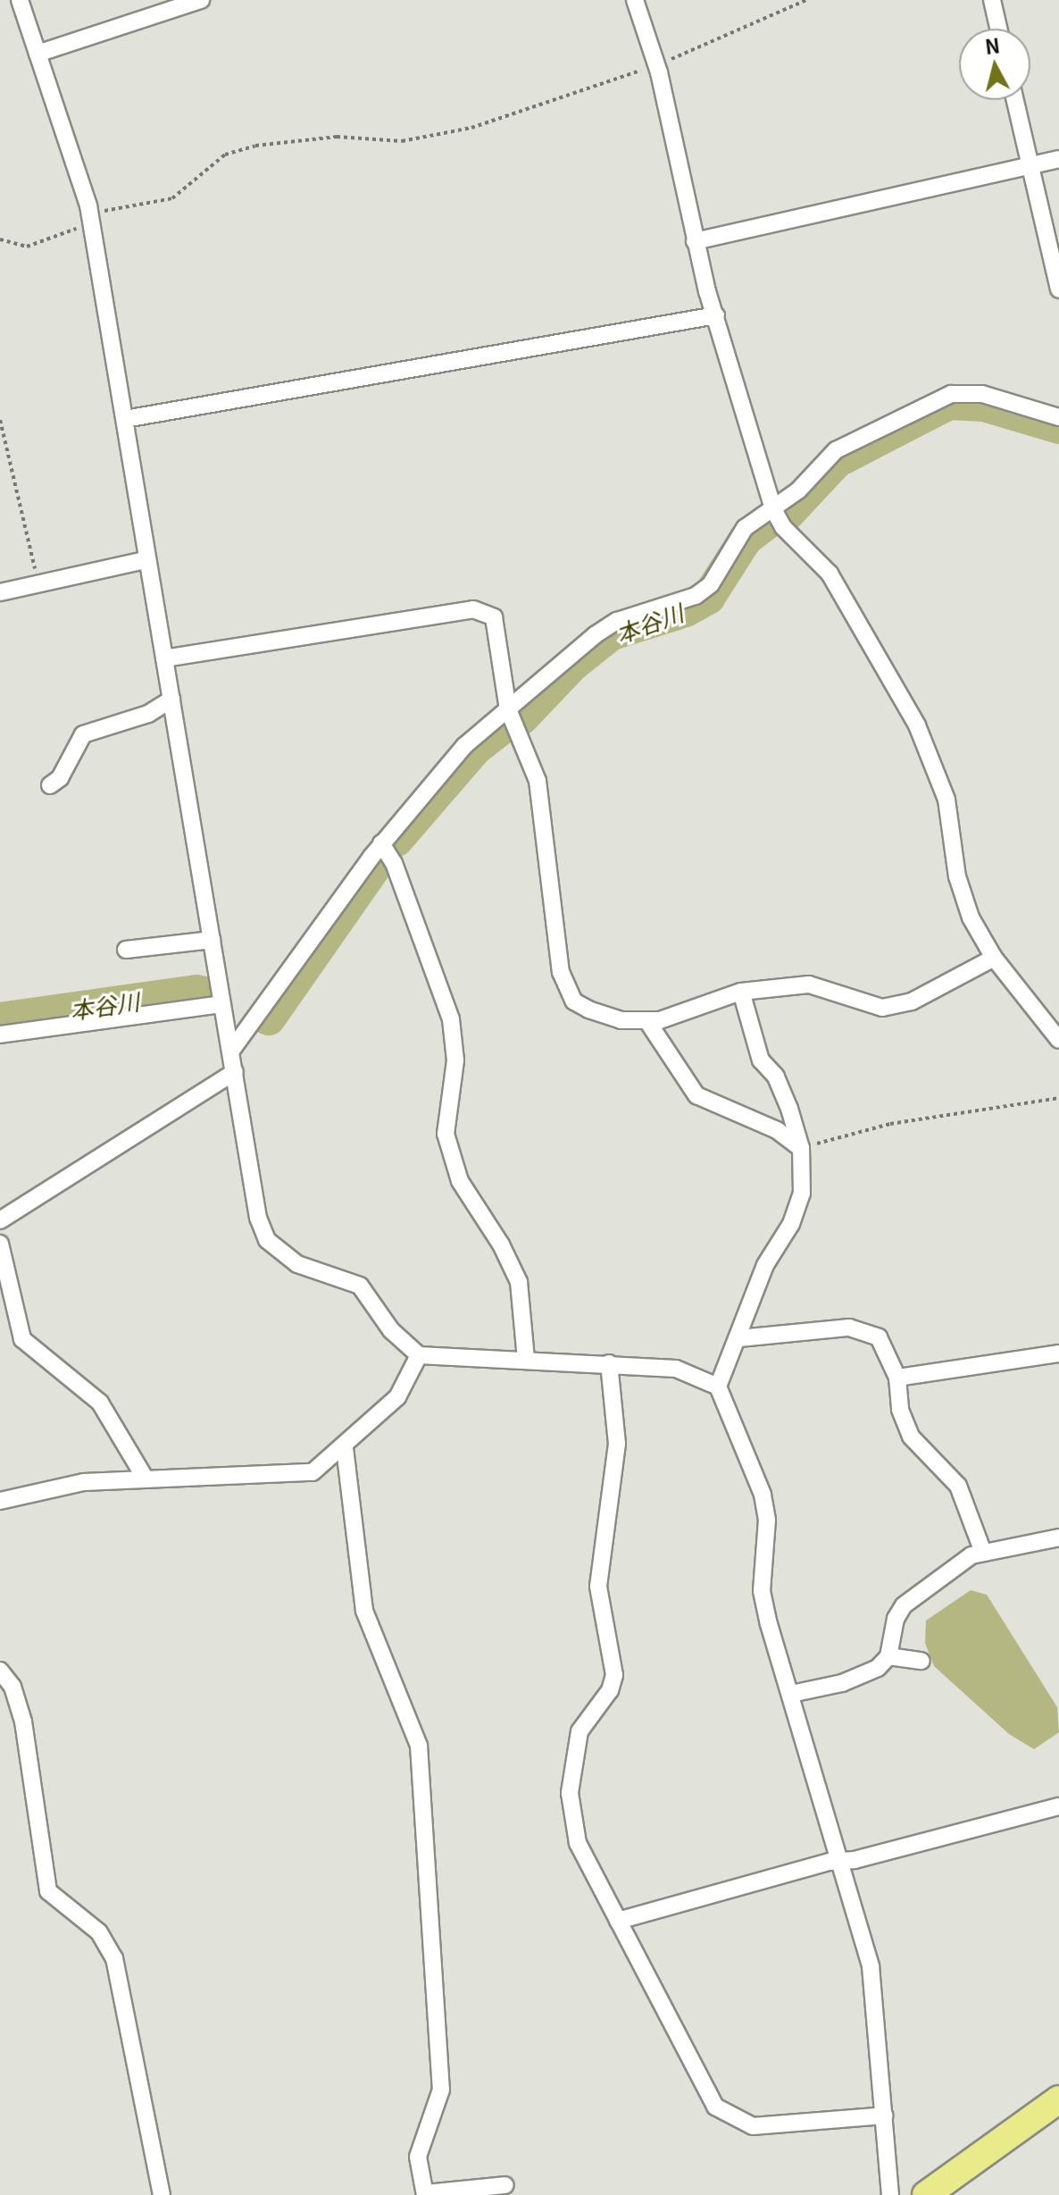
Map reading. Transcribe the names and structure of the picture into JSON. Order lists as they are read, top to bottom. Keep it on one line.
{"water":["本谷川"],"north":"top"}
